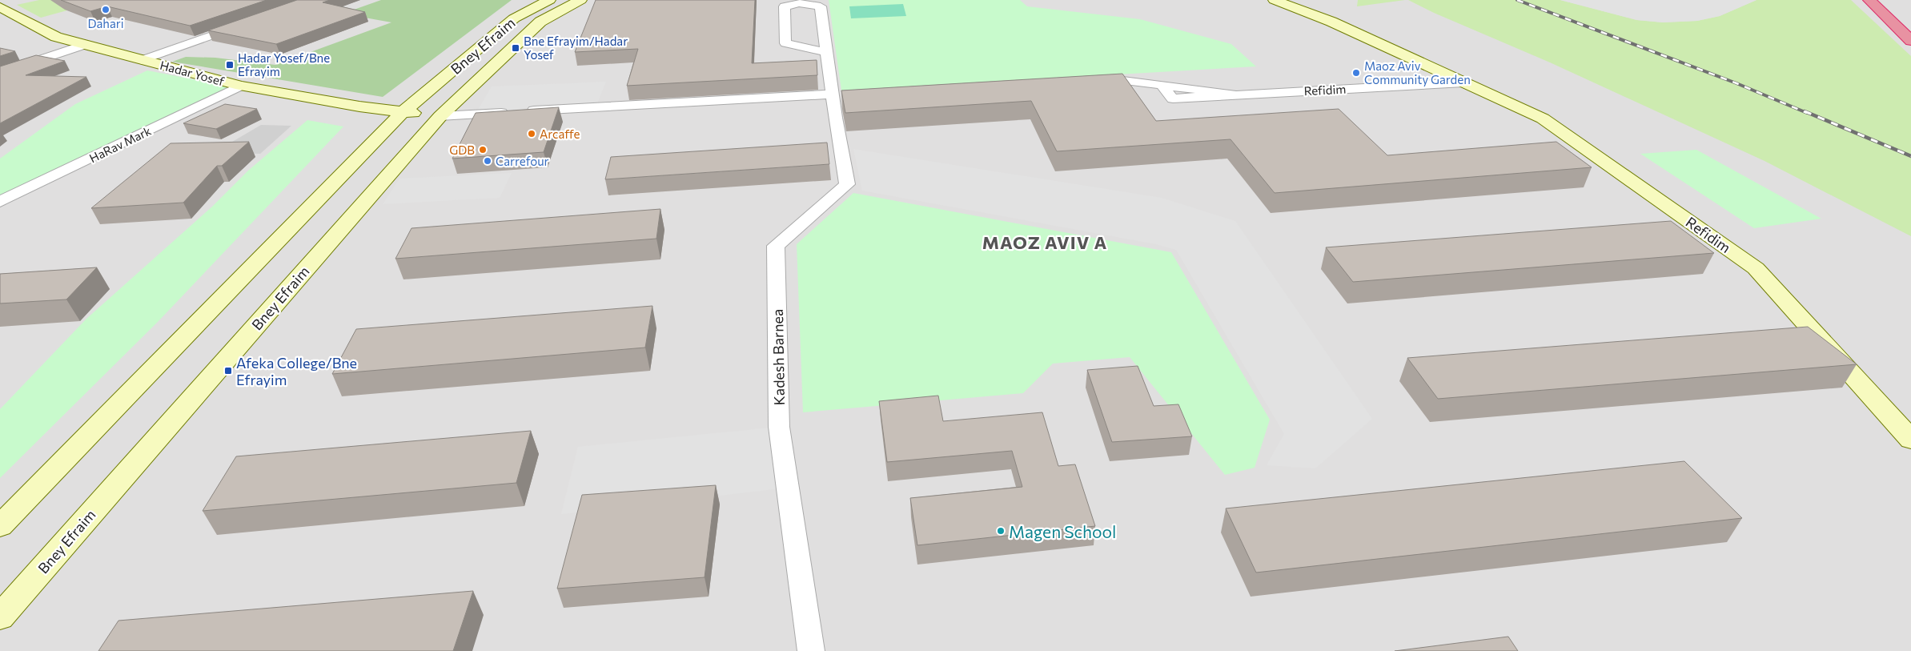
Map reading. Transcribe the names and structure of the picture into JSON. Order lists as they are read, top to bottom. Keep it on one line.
{"streets":{"main road":["Bney Efraim","Hadar Yosef","Refidim"],"street":["HaRav Mark","Kadesh Barnea"]},"crossings":[["Bney Efraim","Hadar Yosef"],["Hadar Yosef","HaRav Mark"]],"districts":["MAOZ AVIV A"],"places":{"other":["Dahari","Maoz Aviv Community Garden","Arcaffe","GDB","Carrefour","Magen School"],"transit":["Bne Efrayim/Hadar Yosef","Hadar Yosef/Bne Efrayim","Afeka College/Bne Efrayim"]}}
